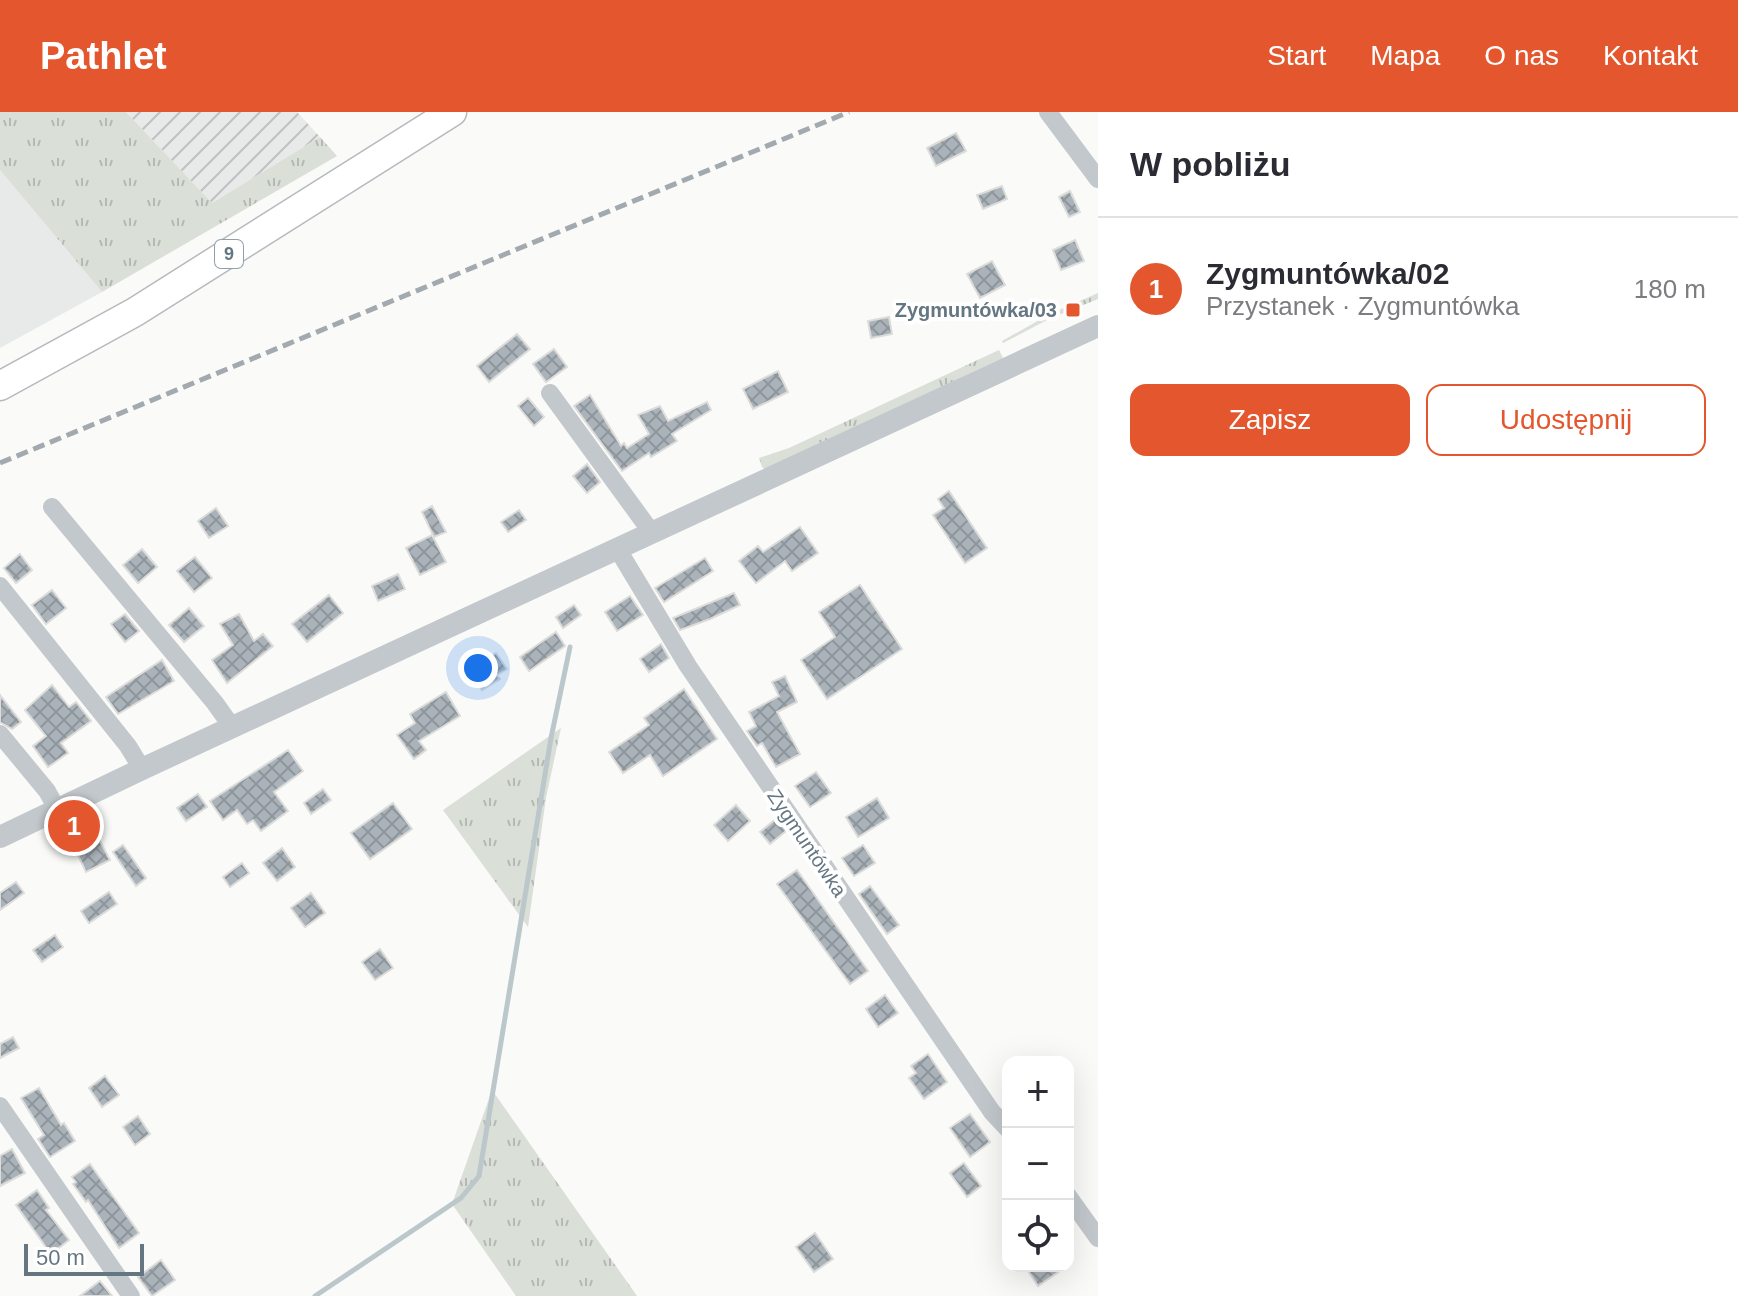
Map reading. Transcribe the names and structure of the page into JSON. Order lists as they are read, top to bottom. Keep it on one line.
{"streets":{"main road":["9"],"street":["Zygmuntówka"]},"places":{"transit":["Zygmuntówka/03"]},"scale_bar":"50 m","page":{"header":"Pathlet","nav":["Start","Mapa","O nas","Kontakt"],"heading":"W pobliżu","list":[{"mark":"1","name":"Zygmuntówka/02","note":"Przystanek · Zygmuntówka","value":"180 m"}],"buttons":["Zapisz","Udostępnij"],"pins":"1","map_buttons":["+","−"],"scale":"50 m"}}
